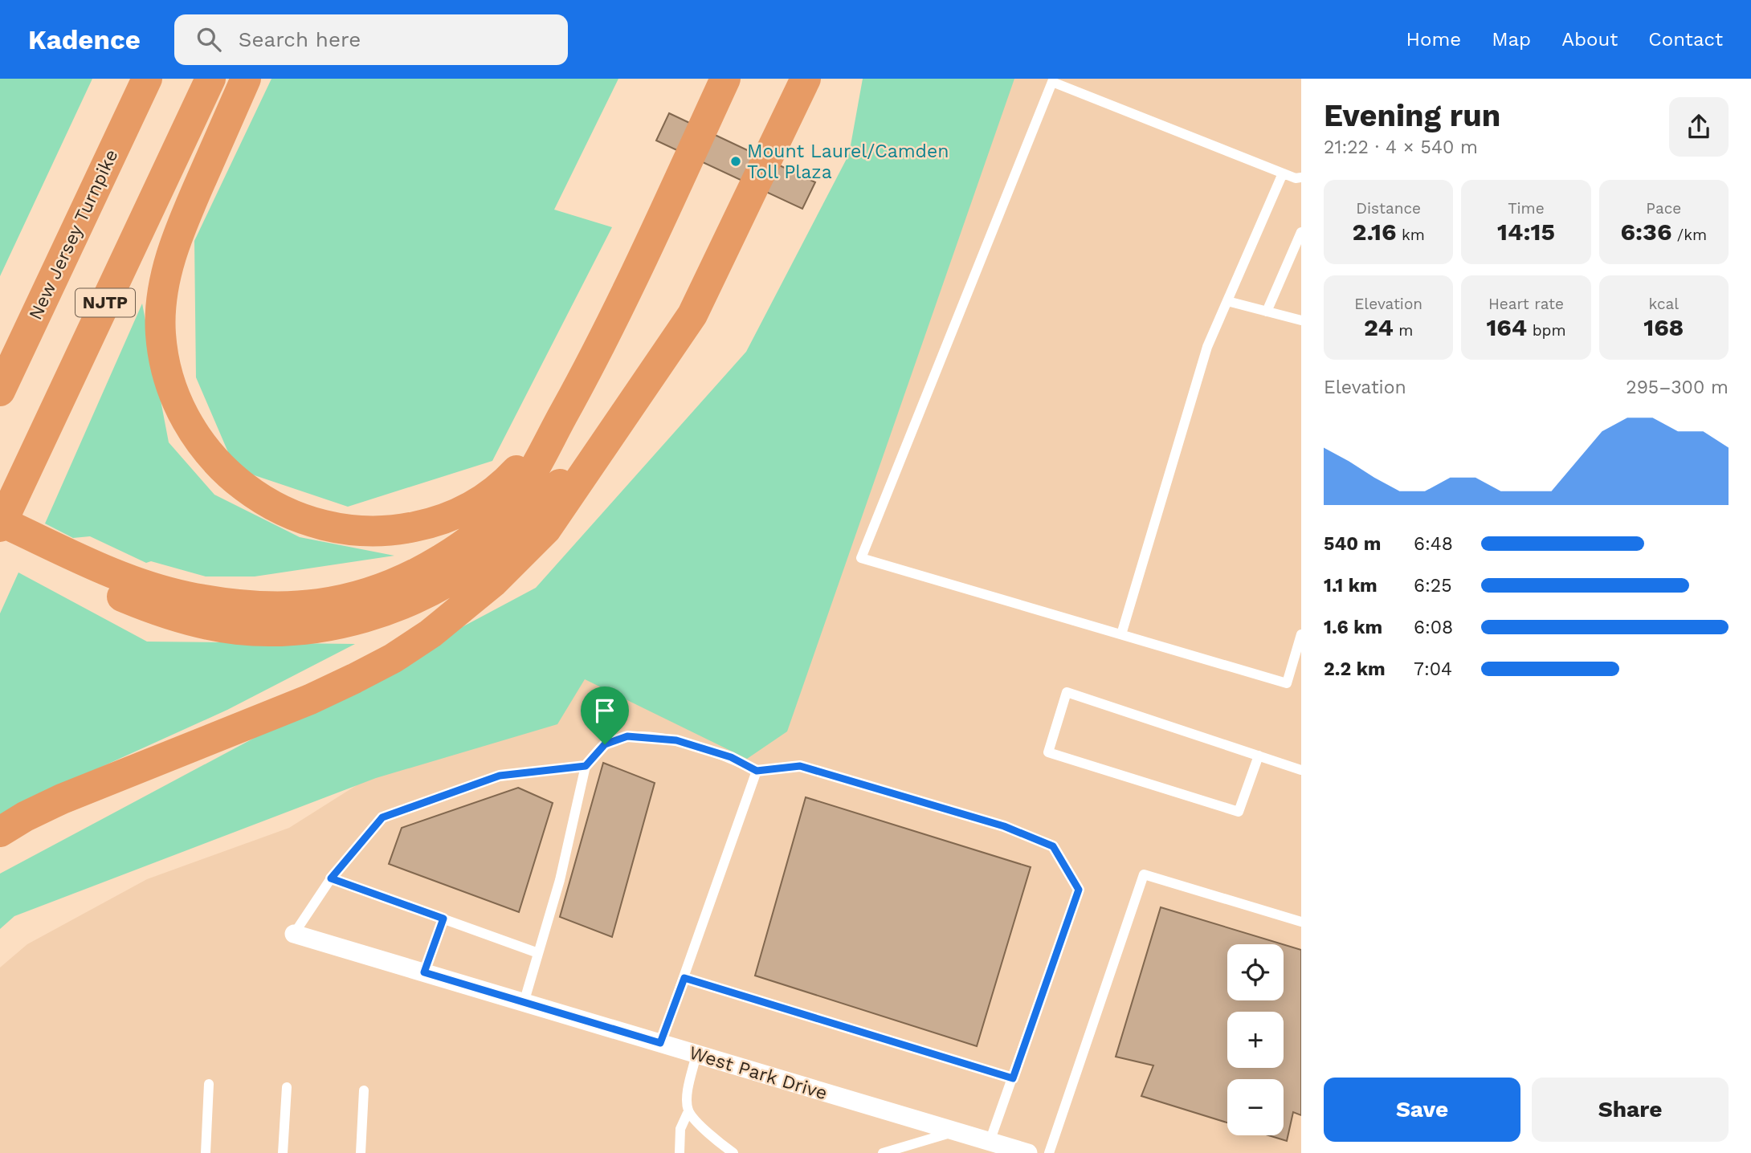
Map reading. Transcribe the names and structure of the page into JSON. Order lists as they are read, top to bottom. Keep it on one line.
{"streets":{"highway":["New Jersey Turnpike","NJTP"],"street":["West Park Drive"]},"places":["Mount Laurel/Camden Toll Plaza"],"page":{"header":"Kadence","search":"Search here","nav":["Home","Map","About","Contact"],"heading":["Evening run","21:22 · 4 × 540 m"],"stats":[["Distance","2.16 km"],["Time","14:15"],["Pace","6:36 /km"],["Elevation","24 m"],["Heart rate","164 bpm"],["kcal","168"]],"chart":["Elevation","295–300 m"],"list":[{"name":"540 m","note":"6:48"},{"name":"1.1 km","note":"6:25"},{"name":"1.6 km","note":"6:08"},{"name":"2.2 km","note":"7:04"}],"map_buttons":["+","−"],"buttons":["Save","Share"]}}
